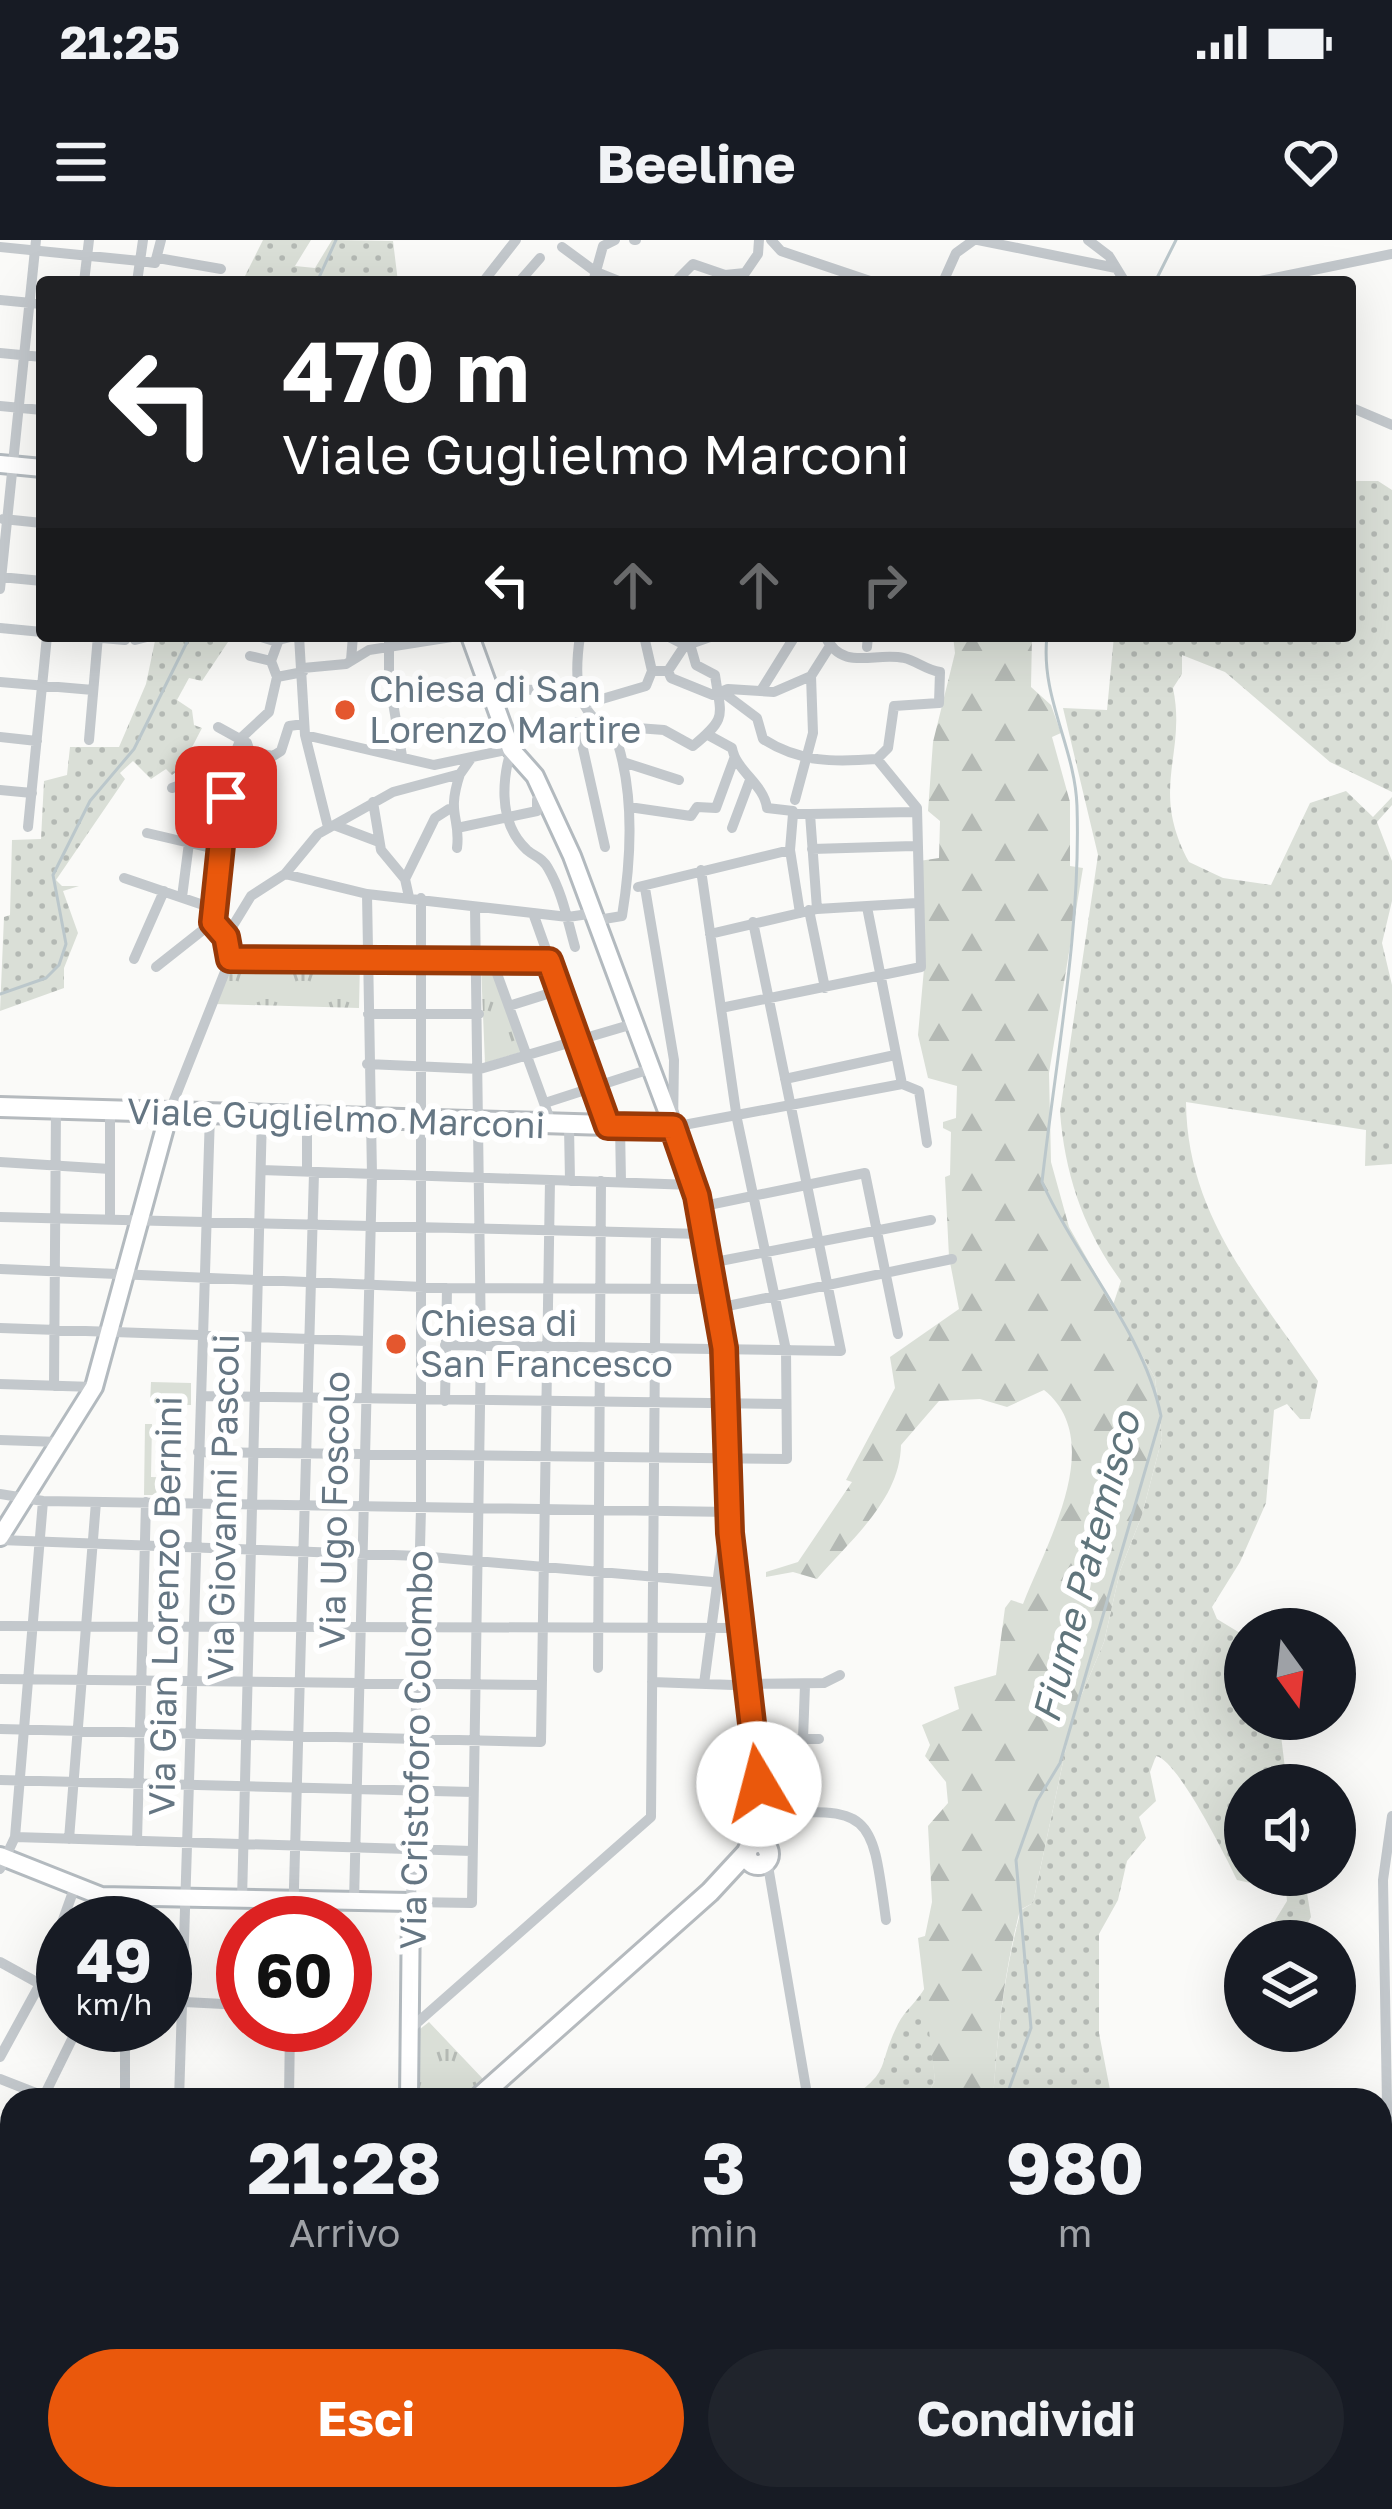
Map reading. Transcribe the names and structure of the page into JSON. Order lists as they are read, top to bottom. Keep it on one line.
{"streets":{"main road":["Viale Guglielmo Marconi"],"street":["Via Giovanni Pascoli","Via Ugo Foscolo","Via Gian Lorenzo Bernini","Via Cristoforo Colombo"]},"crossings":[["Viale Guglielmo Marconi","Via Giovanni Pascoli"],["Viale Guglielmo Marconi","Via Ugo Foscolo"],["Viale Guglielmo Marconi","Via Gian Lorenzo Bernini"],["Viale Guglielmo Marconi","Via Cristoforo Colombo"]],"water":["Fiume Patemisco"],"places":["Chiesa di San Lorenzo Martire","Chiesa di San Francesco"],"north":"bottom","page":{"status":"21:25","header":"Beeline","turn":["470 m","Viale Guglielmo Marconi"],"speed":"49 km/h","limit":"60","eta":["21:28","Arrivo","3","min","980","m"],"buttons":["Esci","Condividi"]}}
